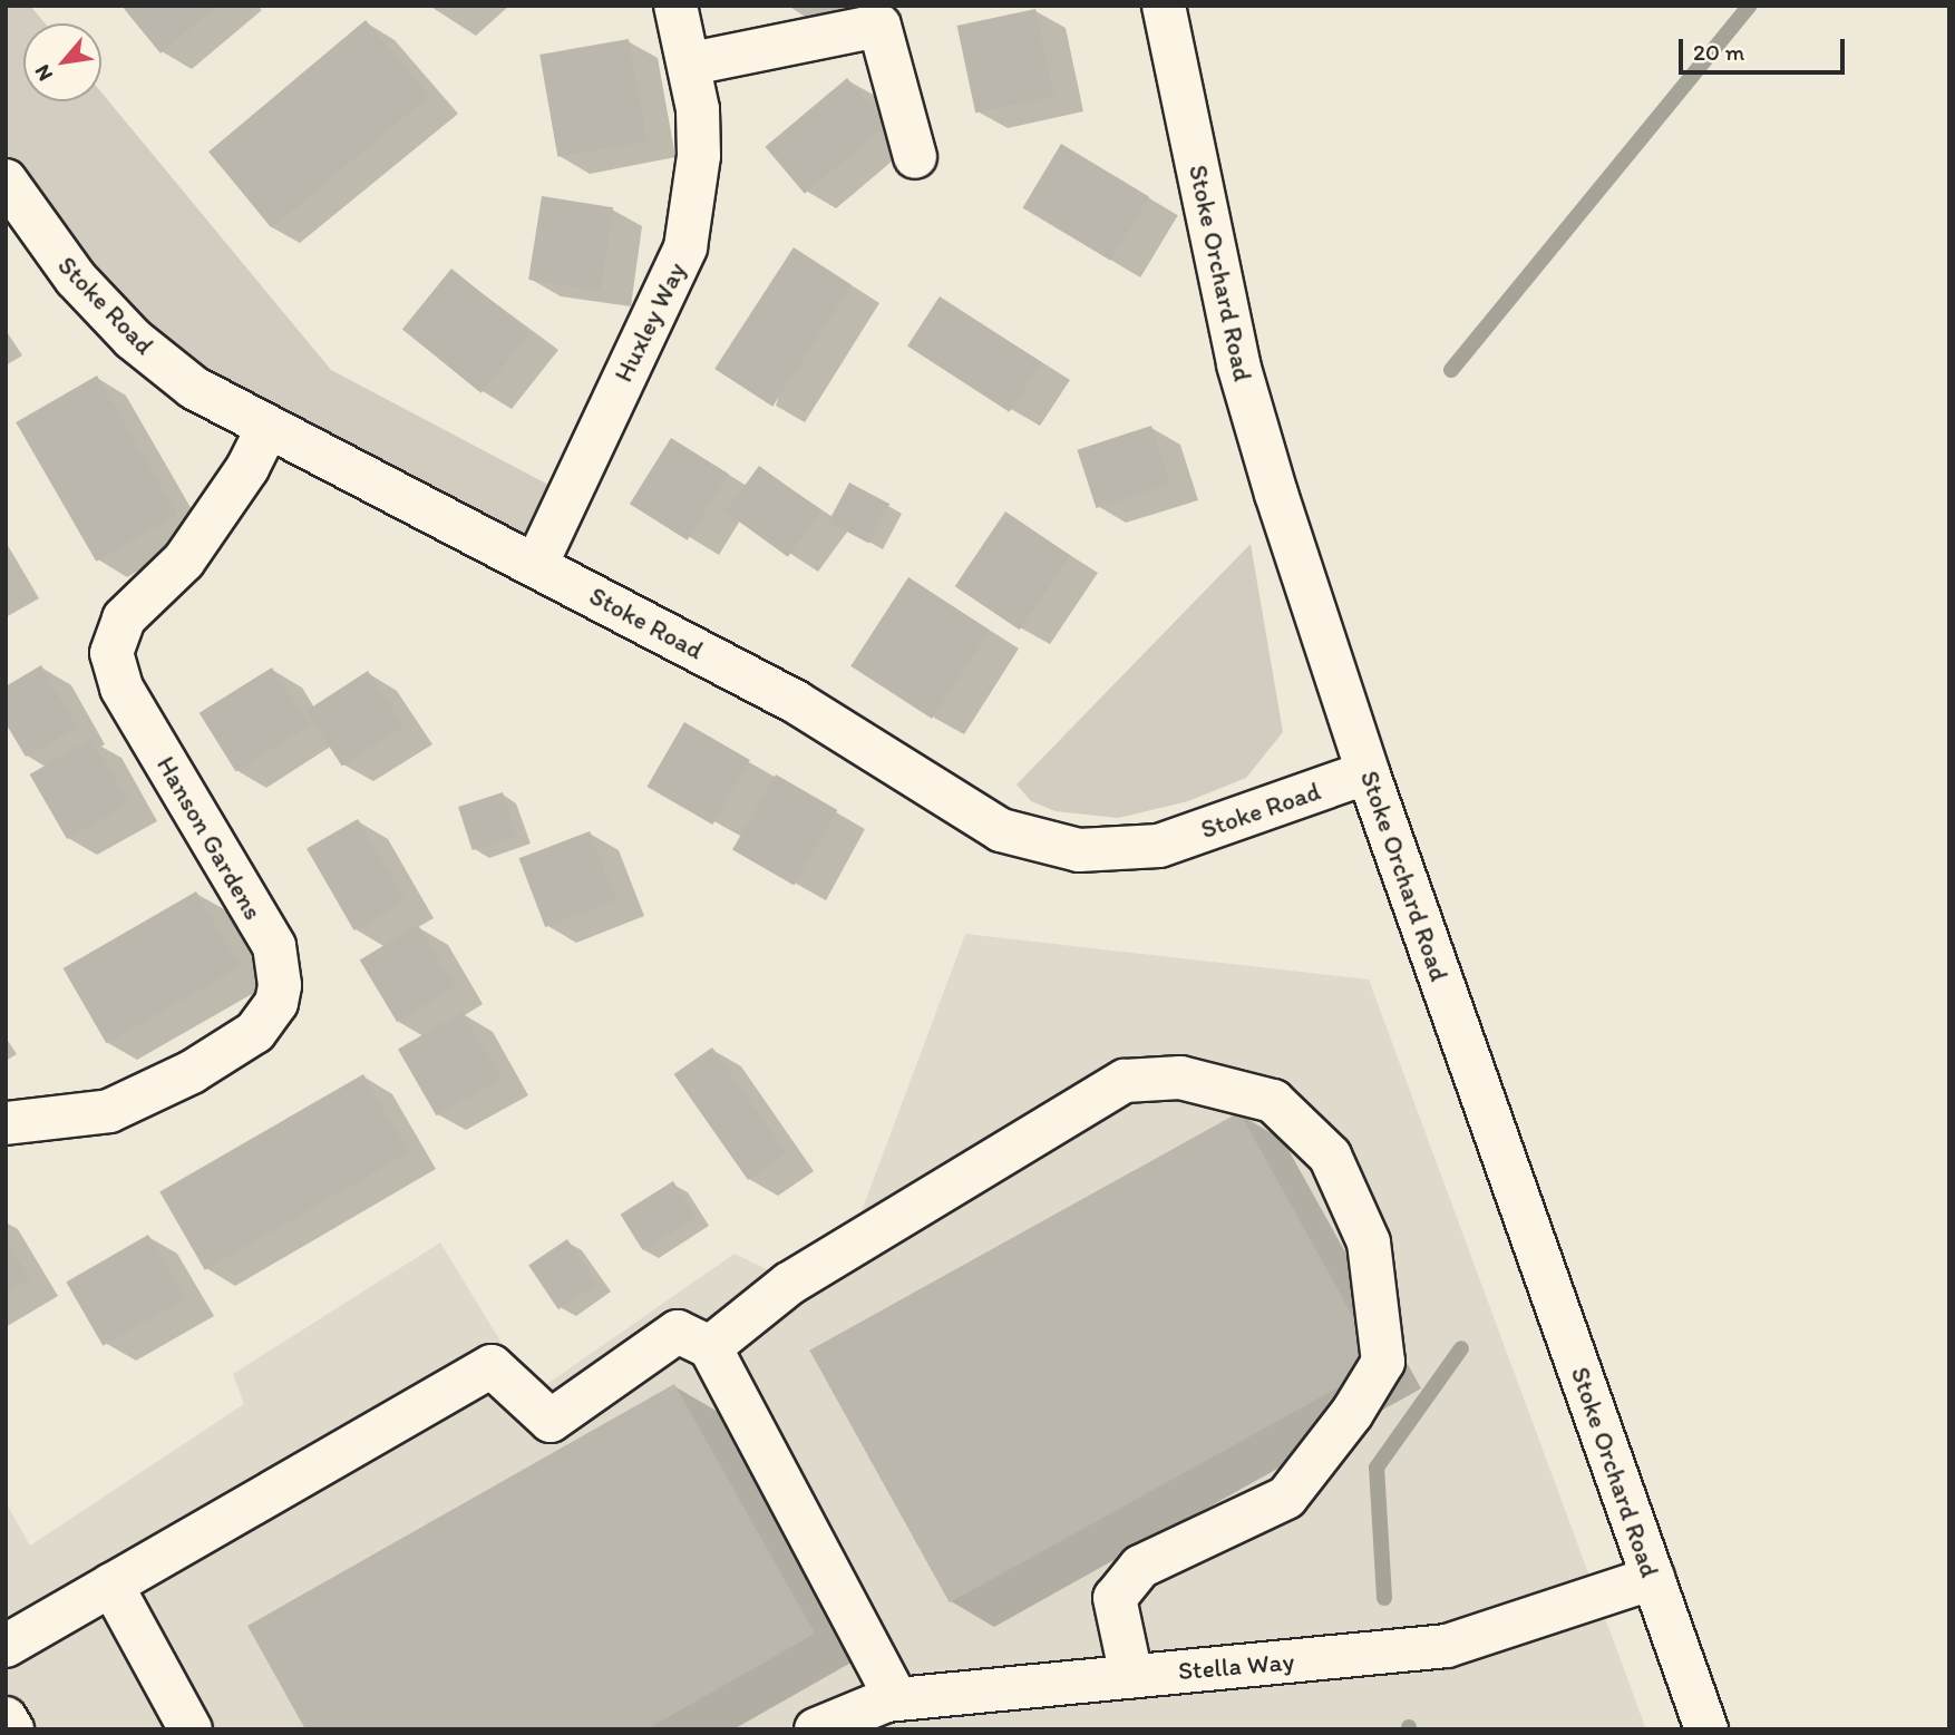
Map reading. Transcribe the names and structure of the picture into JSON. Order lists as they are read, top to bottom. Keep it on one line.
{"streets":{"street":["Stoke Orchard Road","Stoke Road","Huxley Way","Hanson Gardens","Stella Way"]},"crossings":[["Stoke Orchard Road","Stoke Road"],["Stoke Orchard Road","Stella Way"],["Stoke Road","Huxley Way"],["Stoke Road","Hanson Gardens"]],"scale_bar":"20 m","north":"bottom left"}
